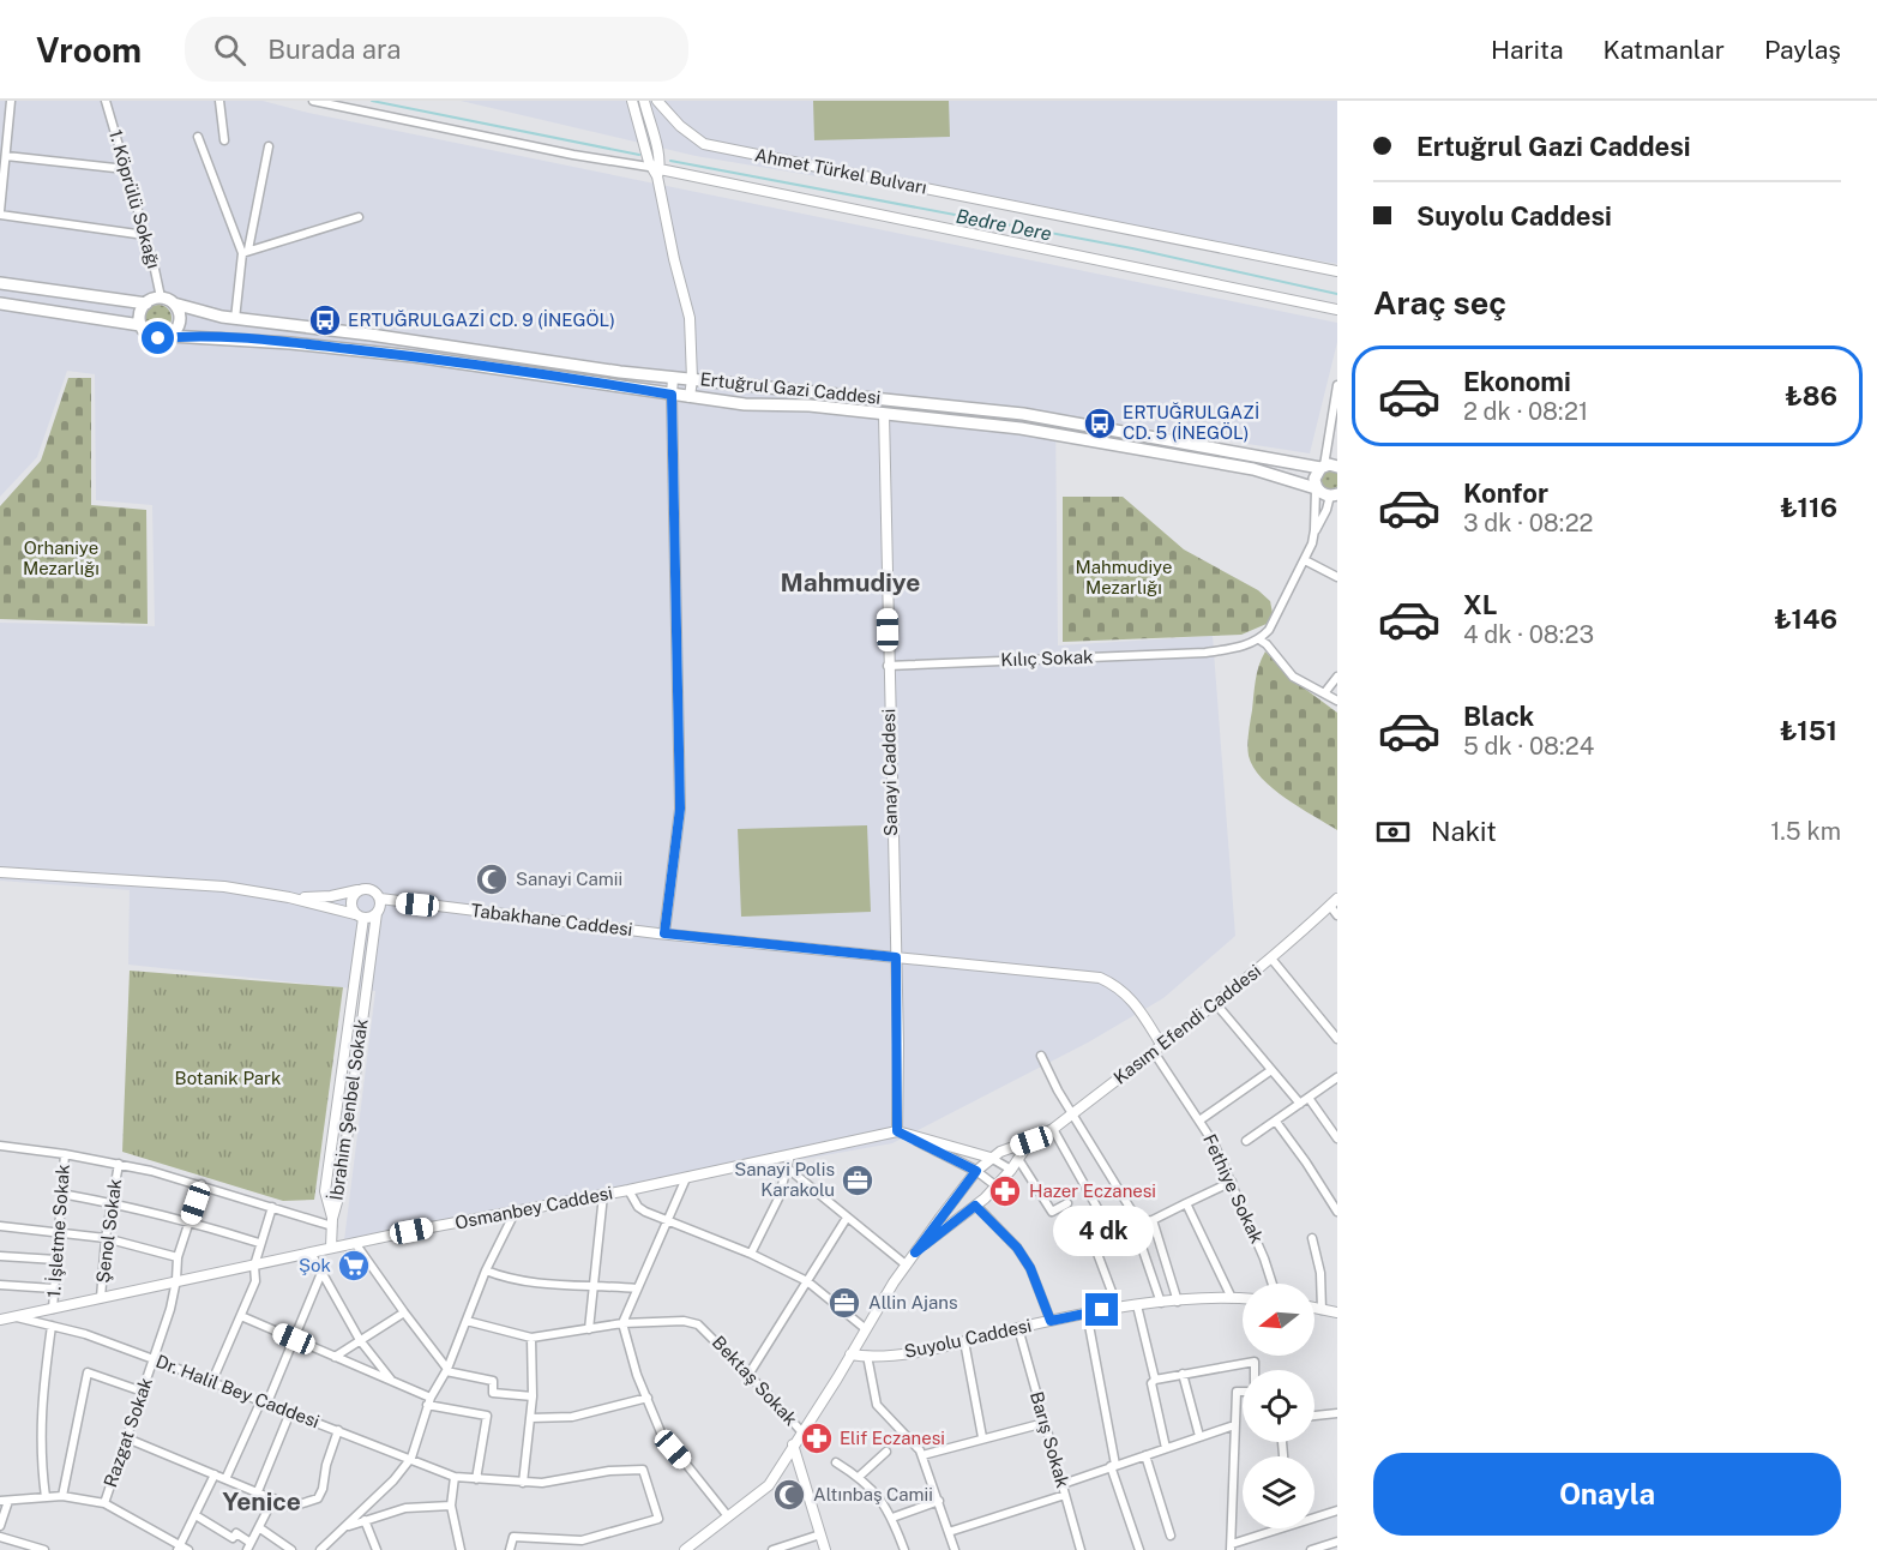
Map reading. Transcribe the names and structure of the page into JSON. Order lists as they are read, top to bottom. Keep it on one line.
{"streets":{"main road":["Ertuğrul Gazi Caddesi"],"street":["Ahmet Türkel Bulvarı","1. Köprülü Sokağı","Kılıç Sokak","Sanayi Caddesi","Tabakhane Caddesi","Kasım Efendi Caddesi","İbrahim Şenbel Sokak","Fethiye Sokak","Osmanbey Caddesi","1. İşletme Sokak","Şenol Sokak","Suyolu Caddesi","Bektaş Sokak","Dr. Halil Bey Caddesi","Razgat Sokak","Barış Sokak"]},"crossings":[["1. Köprülü Sokağı","Ertuğrul Gazi Caddesi"],["Ertuğrul Gazi Caddesi","Sanayi Caddesi"],["Kılıç Sokak","Sanayi Caddesi"],["Sanayi Caddesi","Tabakhane Caddesi"],["Sanayi Caddesi","Osmanbey Caddesi"],["Tabakhane Caddesi","Kasım Efendi Caddesi"],["Tabakhane Caddesi","İbrahim Şenbel Sokak"],["Tabakhane Caddesi","Fethiye Sokak"],["Kasım Efendi Caddesi","Fethiye Sokak"],["Kasım Efendi Caddesi","Osmanbey Caddesi"],["Kasım Efendi Caddesi","Suyolu Caddesi"],["Kasım Efendi Caddesi","Bektaş Sokak"],["Osmanbey Caddesi","1. İşletme Sokak"],["Osmanbey Caddesi","Şenol Sokak"],["Osmanbey Caddesi","Dr. Halil Bey Caddesi"],["Osmanbey Caddesi","Razgat Sokak"],["Suyolu Caddesi","Barış Sokak"],["Dr. Halil Bey Caddesi","Razgat Sokak"]],"districts":["Mahmudiye","Yenice"],"water":["Bedre Dere"],"parks":["Orhaniye Mezarlığı","Mahmudiye Mezarlığı","Botanik Park"],"places":{"bus stop":["ERTUĞRULGAZİ CD. 9 (İNEGÖL)","ERTUĞRULGAZİ CD. 5 (İNEGÖL)"],"mosque":["Sanayi Camii","Altınbaş Camii"],"office":["Sanayi Polis Karakolu","Allin Ajans"],"pharmacy":["Hazer Eczanesi","Elif Eczanesi"],"supermarket":["Şok"]},"north":"left","page":{"header":"Vroom","search":"Burada ara","nav":["Harita","Katmanlar","Paylaş"],"banner":["Ertuğrul Gazi Caddesi","Suyolu Caddesi"],"heading":"Araç seç","list":[{"name":"Ekonomi","note":"2 dk · 08:21","value":"₺86"},{"name":"Konfor","note":"3 dk · 08:22","value":"₺116"},{"name":"XL","note":"4 dk · 08:23","value":"₺146"},{"name":"Black","note":"5 dk · 08:24","value":"₺151"}],"pay":["Nakit","1.5 km"],"bubble":"4 dk","buttons":"Onayla"}}
